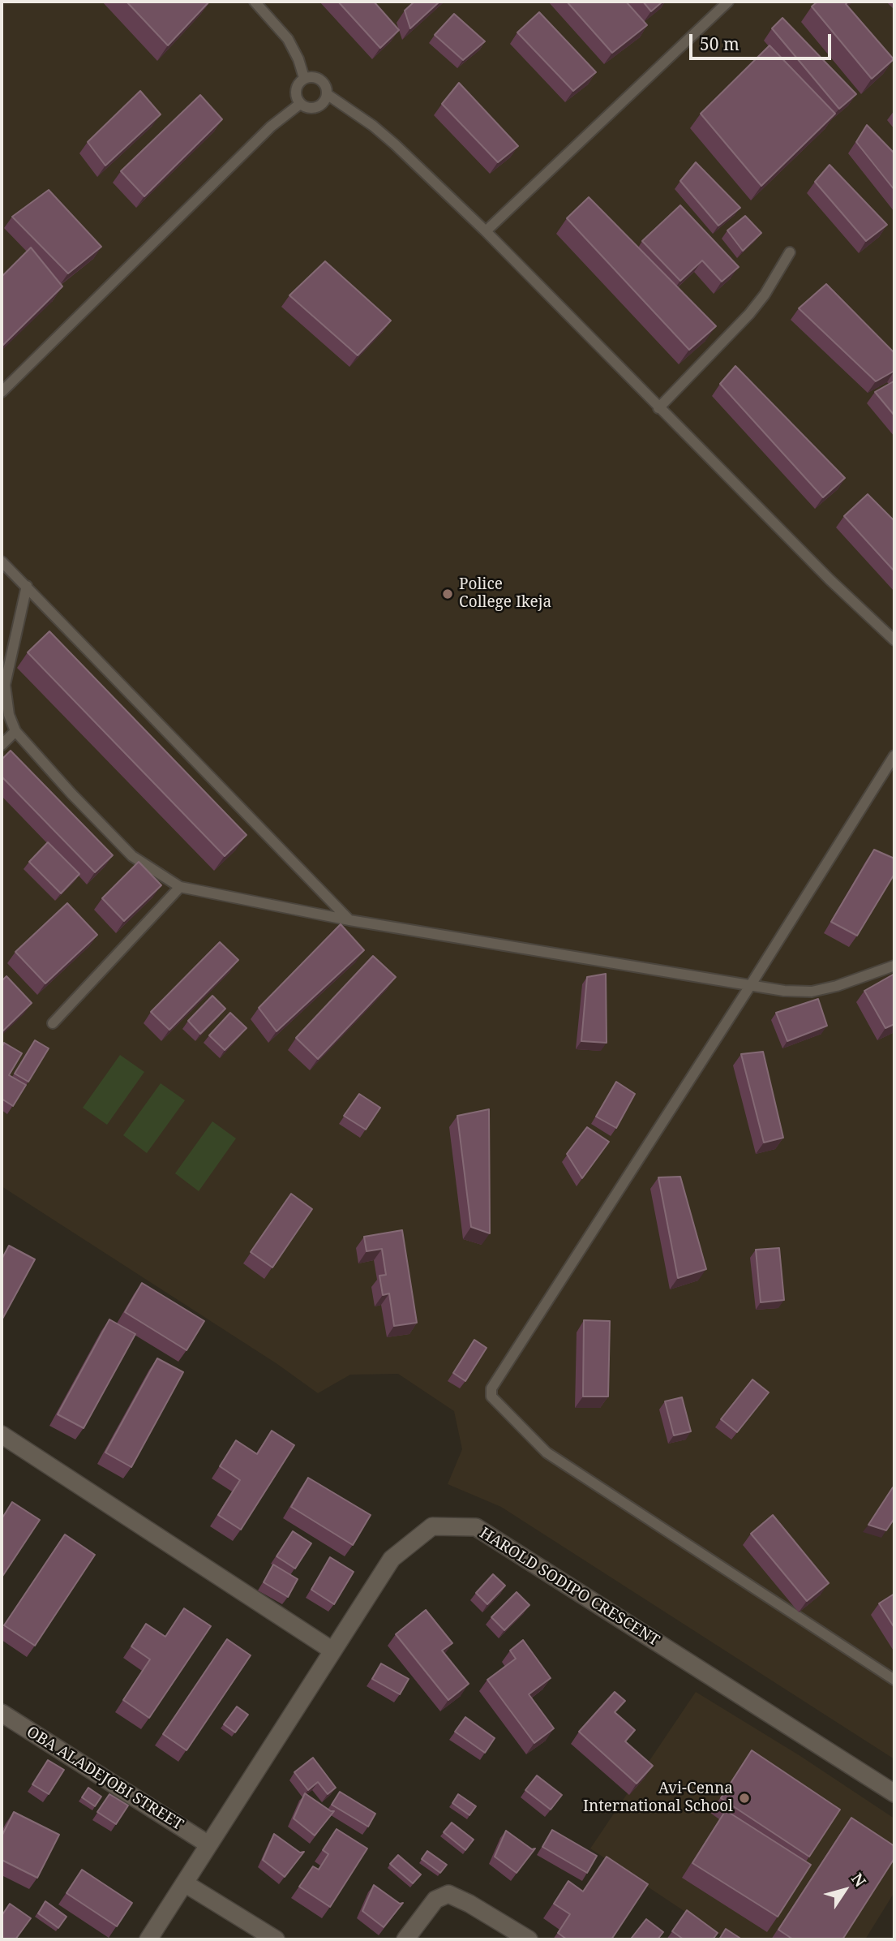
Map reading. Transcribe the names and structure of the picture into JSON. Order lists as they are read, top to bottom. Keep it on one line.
{"streets":{"street":["HAROLD SODIPO CRESCENT","OBA ALADEJOBI STREET"]},"crossings":[["HAROLD SODIPO CRESCENT","OBA ALADEJOBI STREET"]],"places":["Police College Ikeja","Avi-Cenna International School"],"scale_bar":"50 m","north":"top right"}
